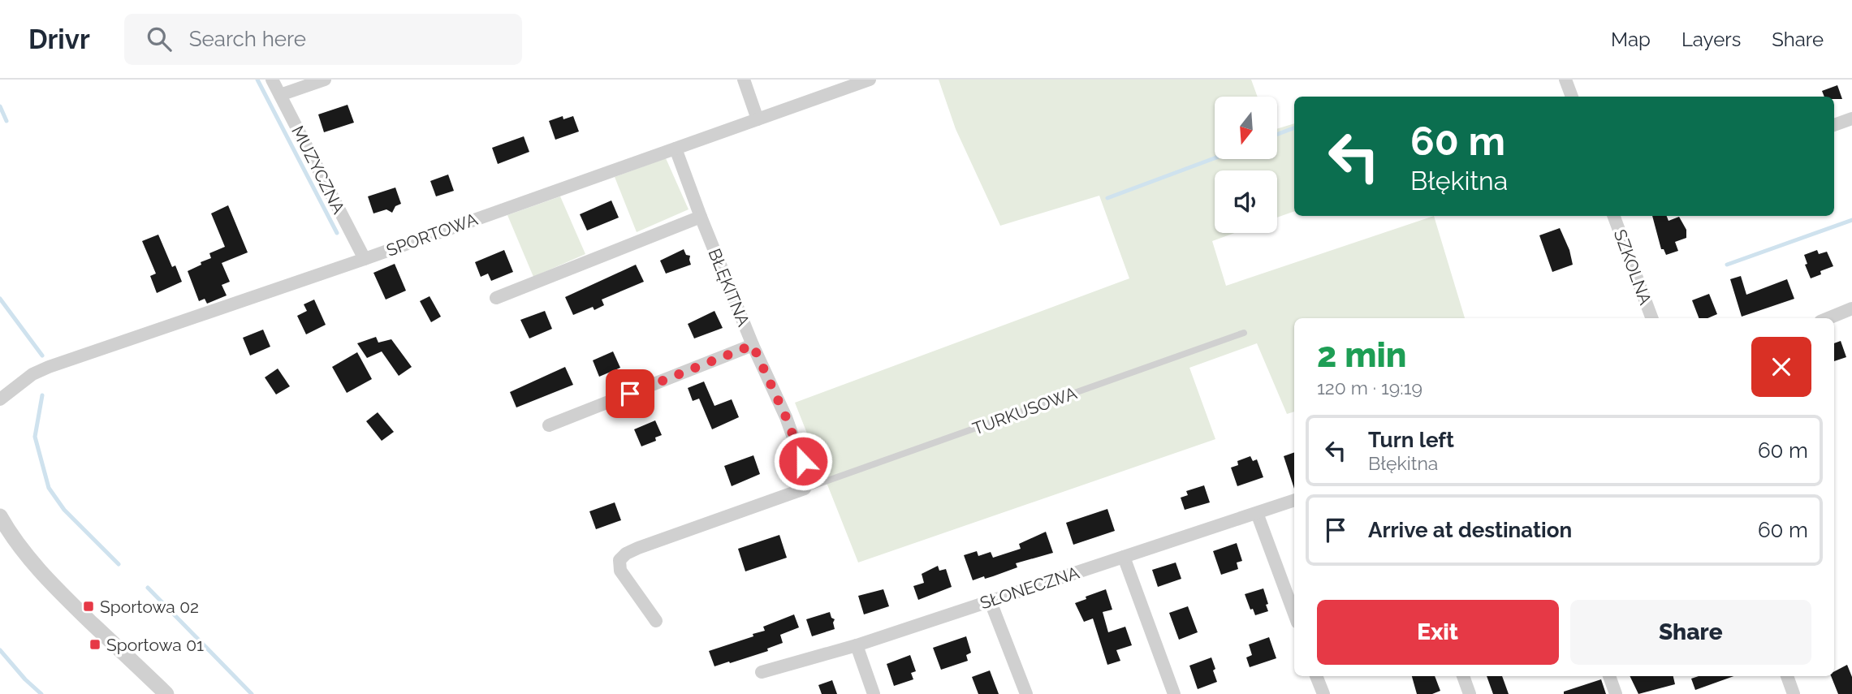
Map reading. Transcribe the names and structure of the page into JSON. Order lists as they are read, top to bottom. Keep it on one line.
{"streets":{"street":["MUZYCZNA","SPORTOWA","SZKOLNA","BŁĘKITNA","TURKUSOWA","SŁONECZNA"]},"crossings":[["MUZYCZNA","SPORTOWA"],["SPORTOWA","BŁĘKITNA"]],"places":{"transit":["Sportowa 02","Sportowa 01"]},"north":"bottom","page":{"header":"Drivr","search":"Search here","nav":["Map","Layers","Share"],"turn":["60 m","Błękitna"],"heading":["2 min","120 m · 19:19"],"list":[{"name":"Turn left","note":"Błękitna","value":"60 m"},{"name":"Arrive at destination","value":"60 m"}],"buttons":["Exit","Share"]}}
